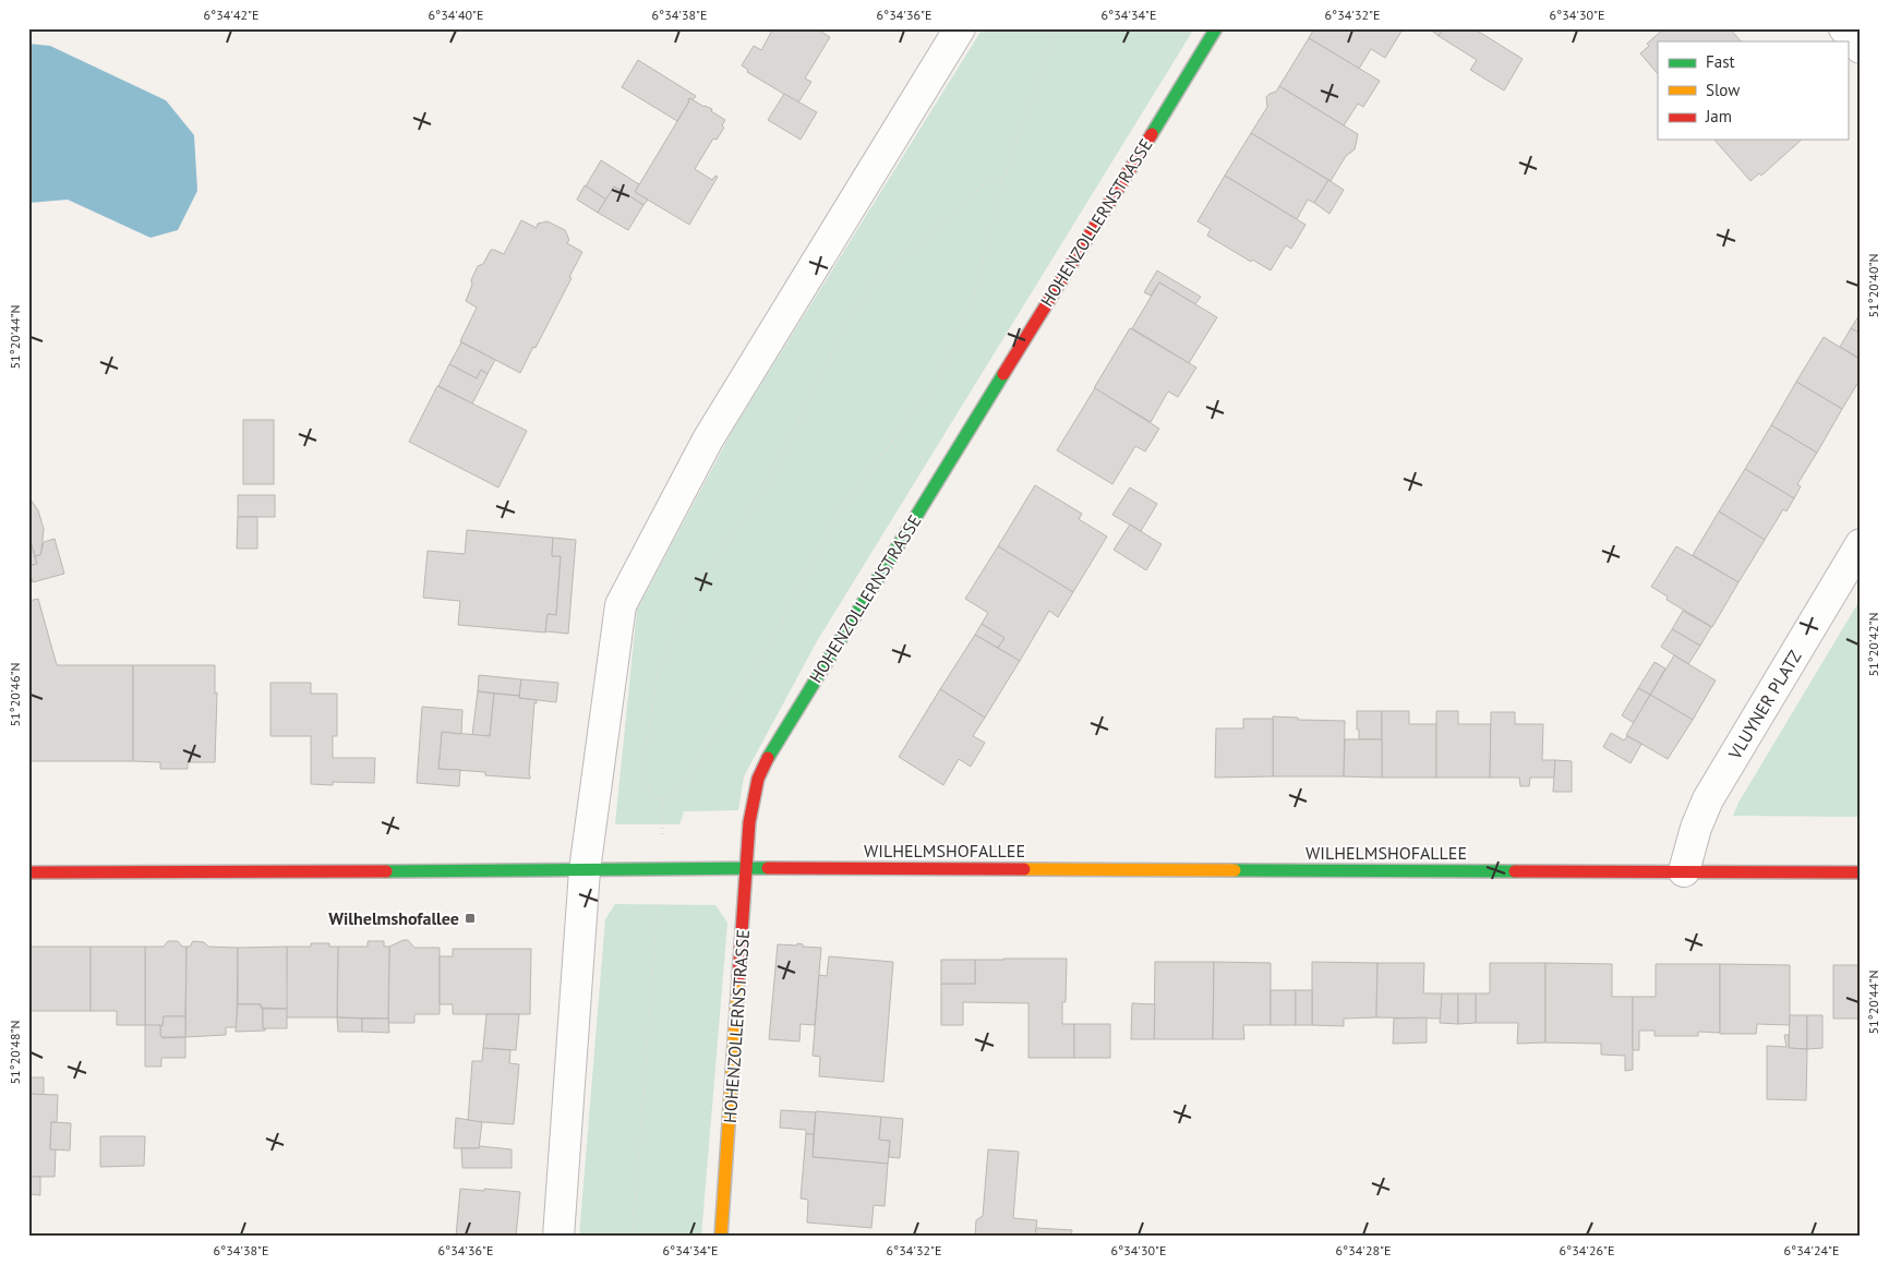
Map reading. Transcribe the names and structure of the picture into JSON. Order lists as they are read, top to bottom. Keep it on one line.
{"streets":{"street":["HOHENZOLLERNSTRASSE","VLUYNER PLATZ","WILHELMSHOFALLEE"]},"crossings":[["HOHENZOLLERNSTRASSE","WILHELMSHOFALLEE"],["VLUYNER PLATZ","WILHELMSHOFALLEE"]],"places":{"transit":["Wilhelmshofallee"]},"legend":["Fast","Slow","Jam"],"coordinates":["6°34'42\"E","6°34'40\"E","6°34'38\"E","6°34'36\"E","6°34'34\"E","6°34'32\"E","6°34'30\"E","51°20'40\"N","51°20'44\"N","51°20'42\"N","51°20'46\"N","51°20'48\"N","6°34'28\"E","6°34'26\"E","6°34'24\"E"]}
